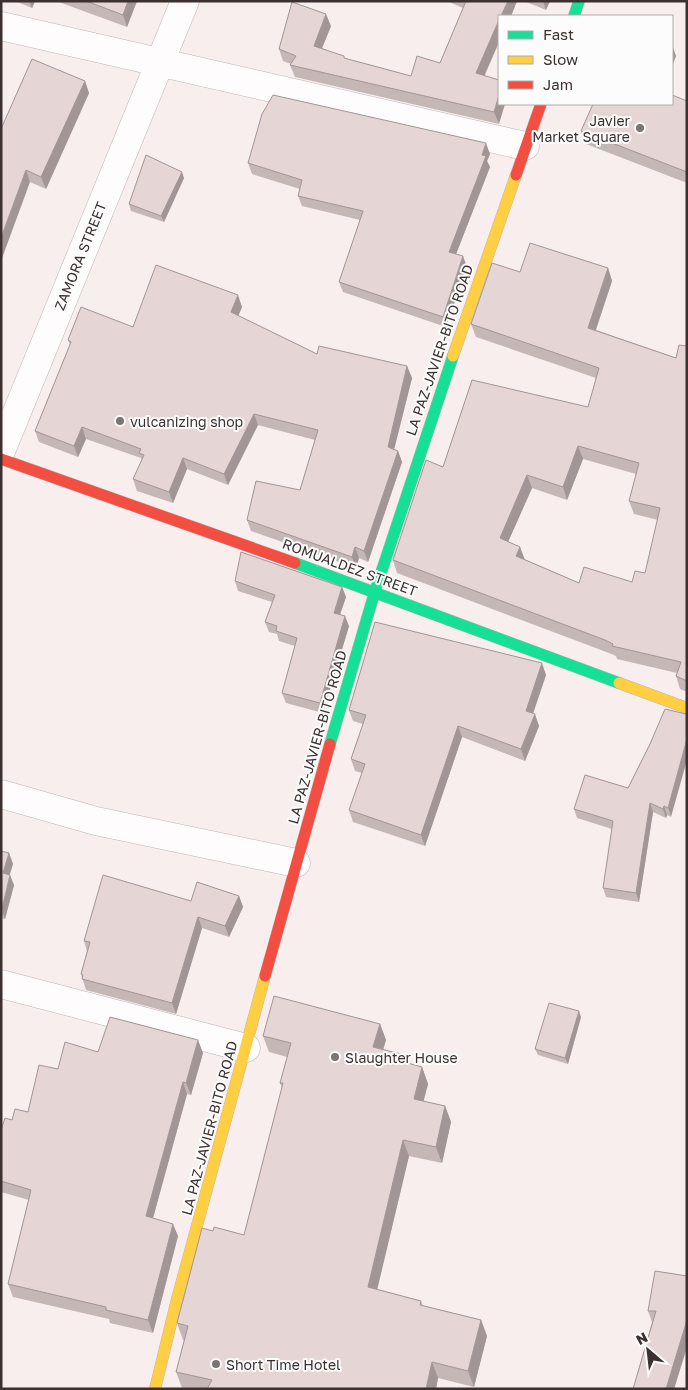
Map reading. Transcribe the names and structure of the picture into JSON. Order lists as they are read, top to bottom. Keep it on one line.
{"streets":{"main road":["LA PAZ-JAVIER-BITO ROAD","ROMUALDEZ STREET"],"street":["ZAMORA STREET"]},"crossings":[["LA PAZ-JAVIER-BITO ROAD","ROMUALDEZ STREET"]],"places":["Javier Market Square","vulcanizing shop","Slaughter House","Short Time Hotel"],"legend":["Fast","Slow","Jam"],"north":"top left"}
